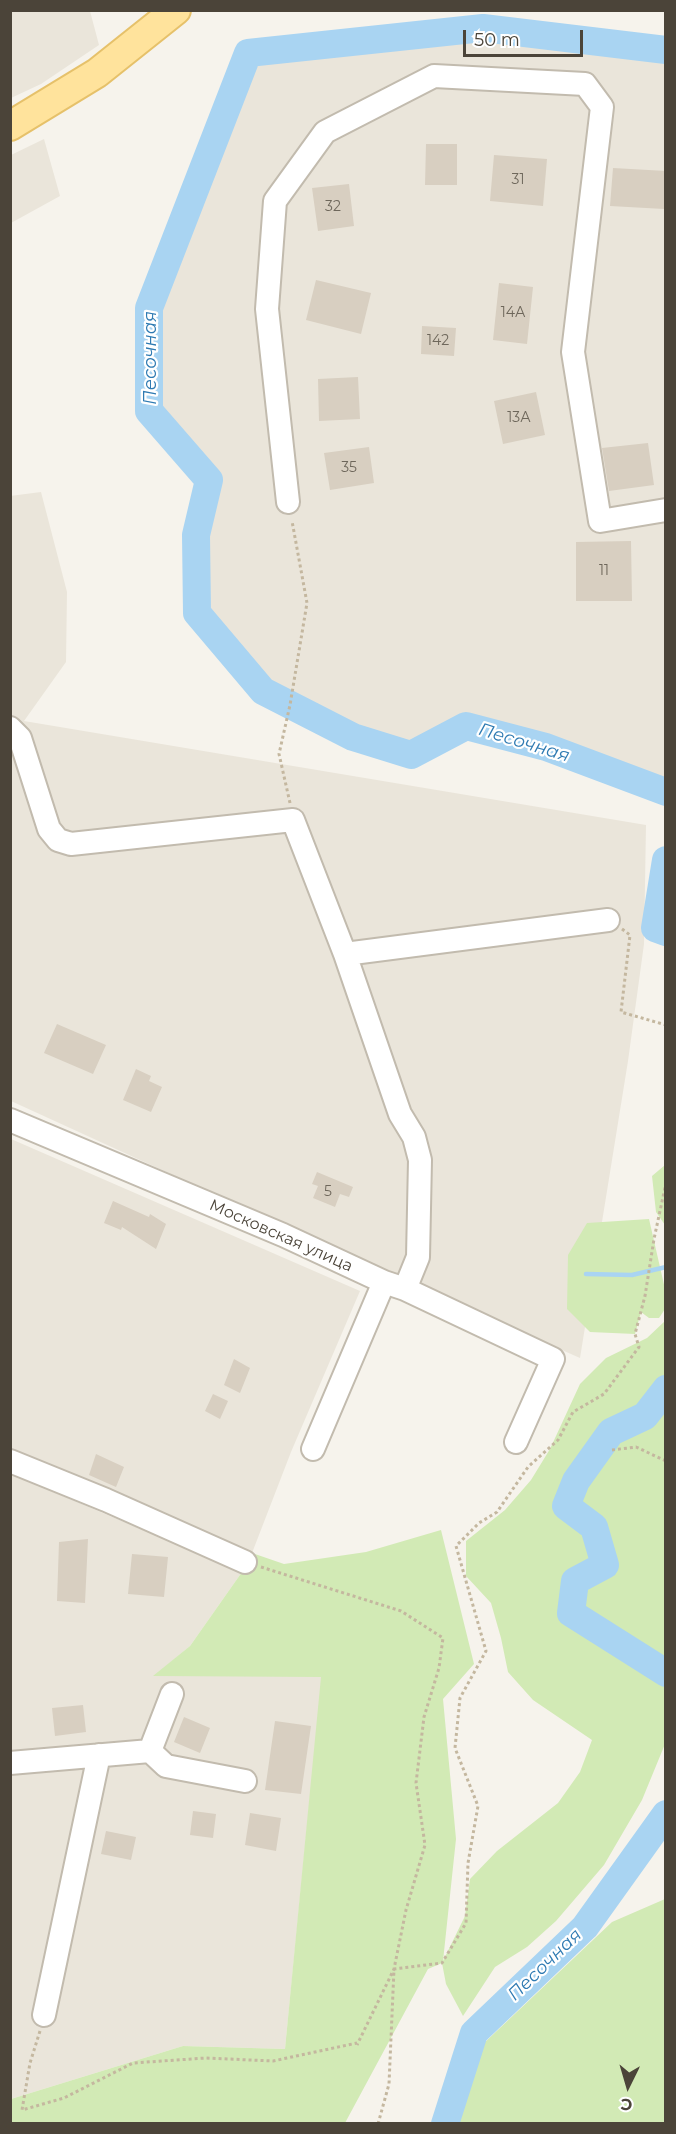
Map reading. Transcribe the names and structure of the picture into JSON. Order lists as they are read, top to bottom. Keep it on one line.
{"streets":{"street":["Московская улица"]},"water":["Песочная"],"house_numbers":["31","32","14А","142","13А","35","11","5"],"scale_bar":"50 m","north":"bottom"}
